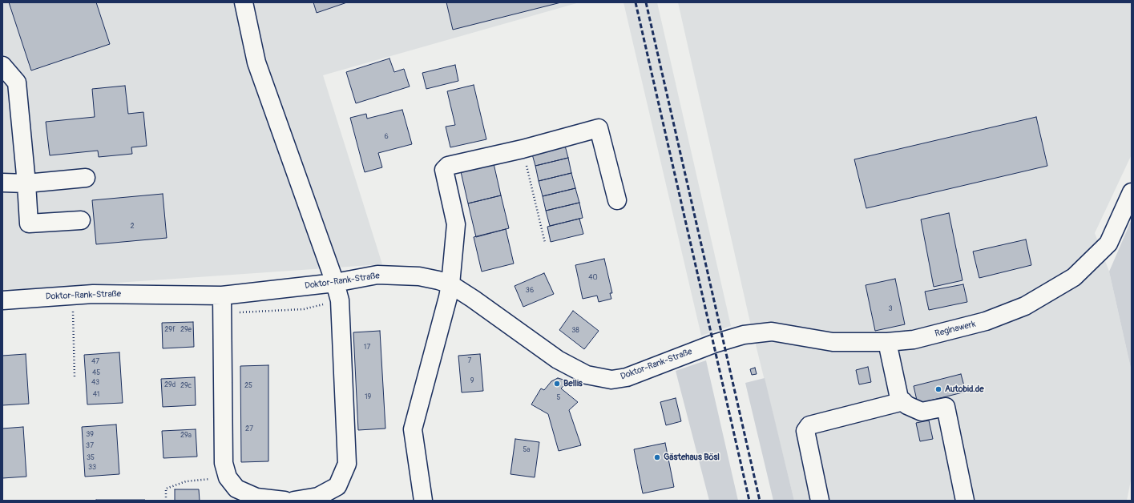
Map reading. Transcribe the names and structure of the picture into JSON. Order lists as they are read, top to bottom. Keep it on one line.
{"streets":{"street":["Doktor-Rank-Straße","Reginawerk"]},"crossings":[["Doktor-Rank-Straße","Reginawerk"]],"places":["Bellis","Autobid.de","Gästehaus Bösl"],"house_numbers":["6","2","40","36","3","29f","29e","38","17","7","47","45","9","43","29d","29c","25","41","19","5","27","39","29a","37","5a","35","33"]}
